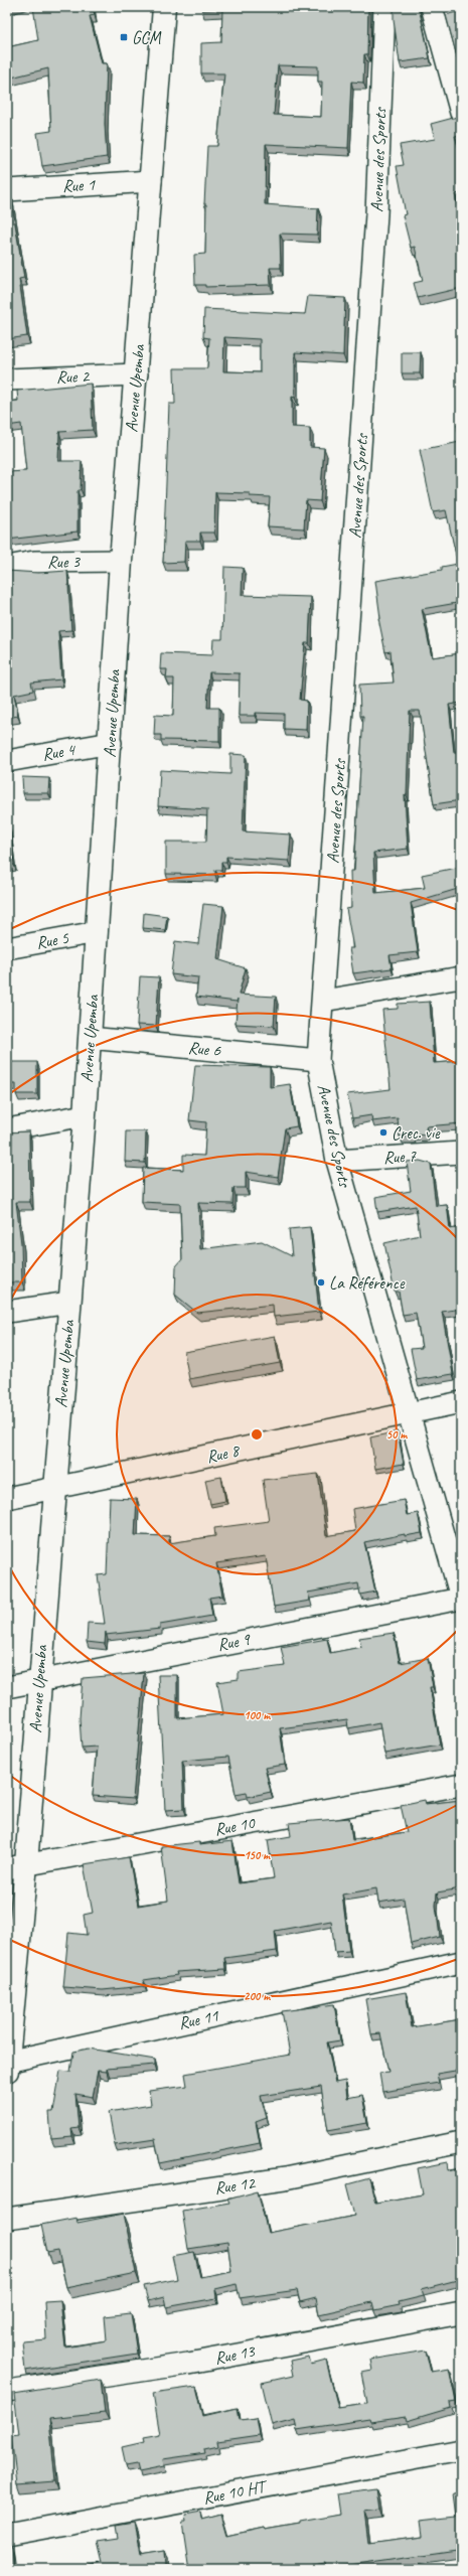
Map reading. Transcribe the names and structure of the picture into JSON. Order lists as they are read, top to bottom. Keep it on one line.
{"streets":{"street":["Avenue des Sports","Rue 1","Rue 2","Avenue Upemba","Rue 3","Rue 4","Rue 5","Rue 6","Rue 7","Rue 8","Rue 9","Rue 10","Rue 11","Rue 12","Rue 13","Rue 10 HT"]},"crossings":[["Avenue des Sports","Rue 6"],["Avenue des Sports","Rue 7"],["Avenue des Sports","Rue 8"],["Avenue des Sports","Rue 9"],["Rue 1","Avenue Upemba"],["Rue 2","Avenue Upemba"],["Avenue Upemba","Rue 3"],["Avenue Upemba","Rue 4"],["Avenue Upemba","Rue 5"],["Avenue Upemba","Rue 6"],["Avenue Upemba","Rue 8"],["Avenue Upemba","Rue 9"],["Avenue Upemba","Rue 10"],["Avenue Upemba","Rue 11"]],"places":{"transit":["GCM"],"other":["Crec. vie","La Référence"]},"rings":["50 m","100 m","150 m","200 m"]}
